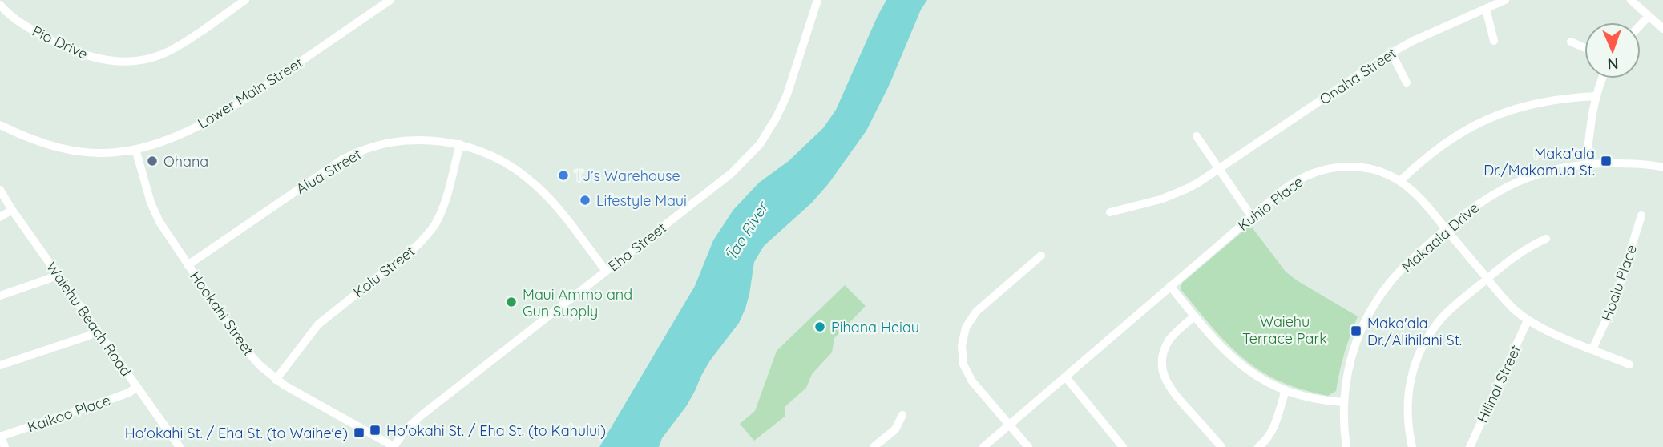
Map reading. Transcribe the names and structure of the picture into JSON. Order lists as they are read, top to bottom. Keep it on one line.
{"streets":{"street":["Pio Drive","Onaha Street","Lower Main Street","Alua Street","Kuhio Place","Makaala Drive","Eha Street","Kolu Street","Hoalu Place","Hookahi Street","Waiehu Beach Road","Hilinai Street","Kaikoo Place"]},"crossings":[["Lower Main Street","Hookahi Street"],["Alua Street","Eha Street"],["Alua Street","Kolu Street"],["Alua Street","Hookahi Street"],["Kuhio Place","Makaala Drive"],["Kuhio Place","Hoalu Place"],["Kuhio Place","Hilinai Street"],["Eha Street","Hookahi Street"],["Kolu Street","Hookahi Street"],["Waiehu Beach Road","Kaikoo Place"]],"water":["ʻĪao River"],"parks":["Waiehu Terrace Park"],"places":{"other":["Ohana","TJ’s Warehouse","Lifestyle Maui","Maui Ammo and Gun Supply","Pihana Heiau"],"transit":["Maka'ala Dr./Makamua St.","Maka'ala Dr./Alihilani St.","Ho'okahi St. / Eha St. (to Kahului)","Ho'okahi St. / Eha St. (to Waihe'e)"]},"north":"bottom"}
